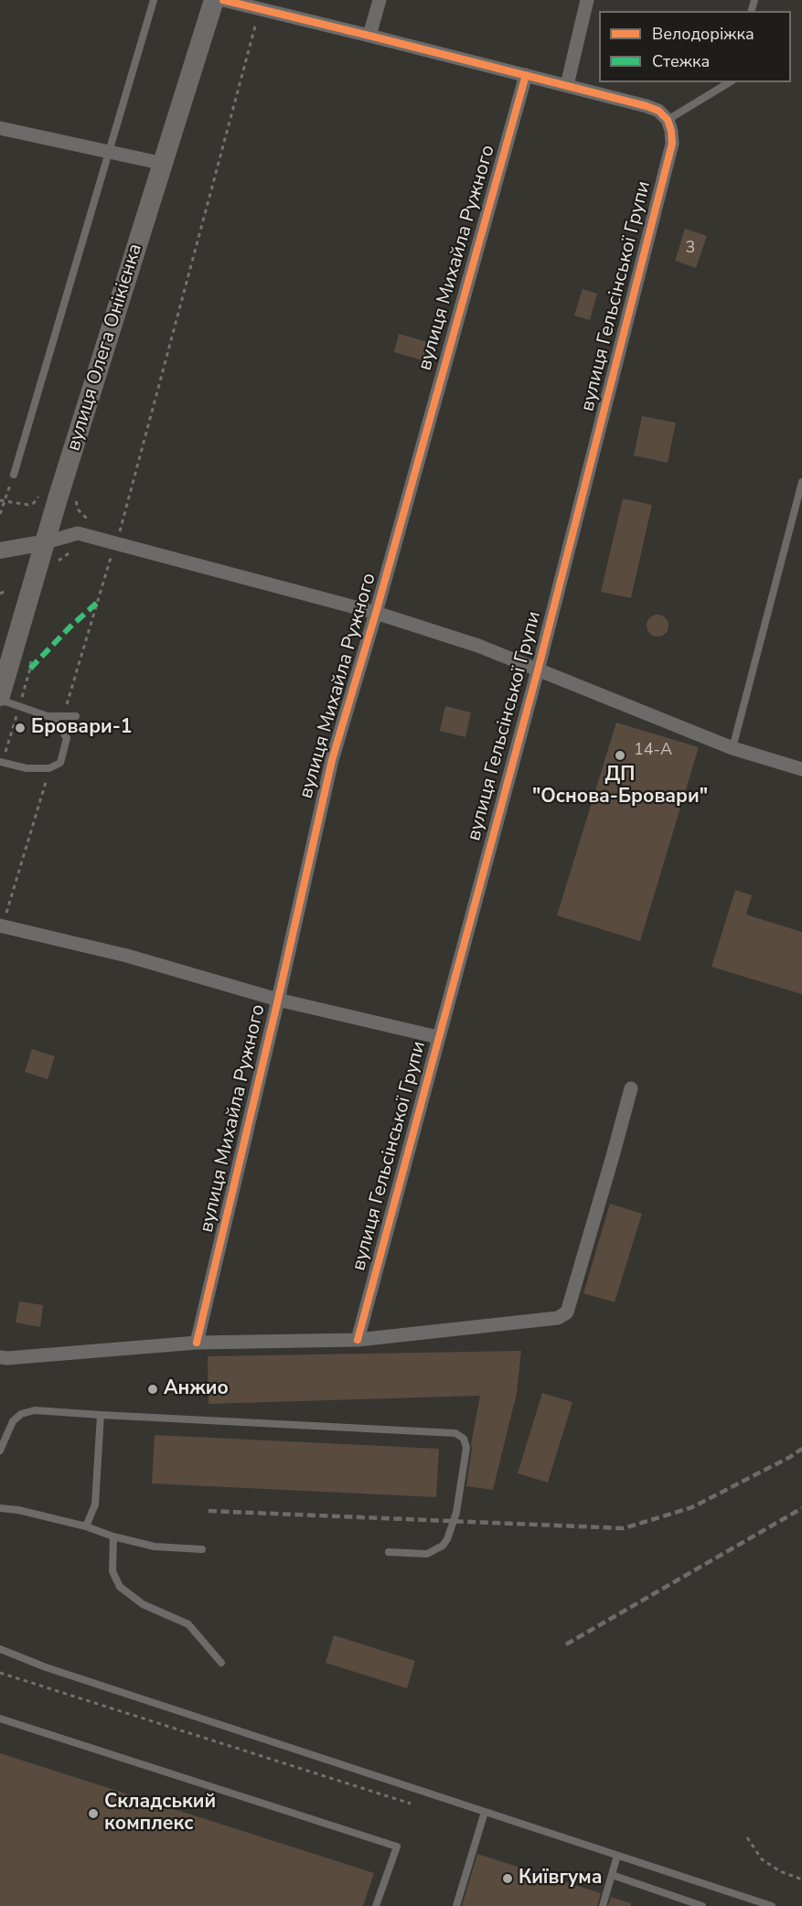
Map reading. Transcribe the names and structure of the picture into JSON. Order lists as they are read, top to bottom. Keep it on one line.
{"streets":{"main road":["вулиця Олега Онікієнка"],"street":["вулиця Михайла Ружного","вулиця Гельсінської Групи"]},"places":["Бровари-1","ДП \"Основа-Бровари\"","Анжио","Складський комплекс","Київгума"],"house_numbers":["3","14-А"],"legend":["Велодоріжка","Стежка"]}
